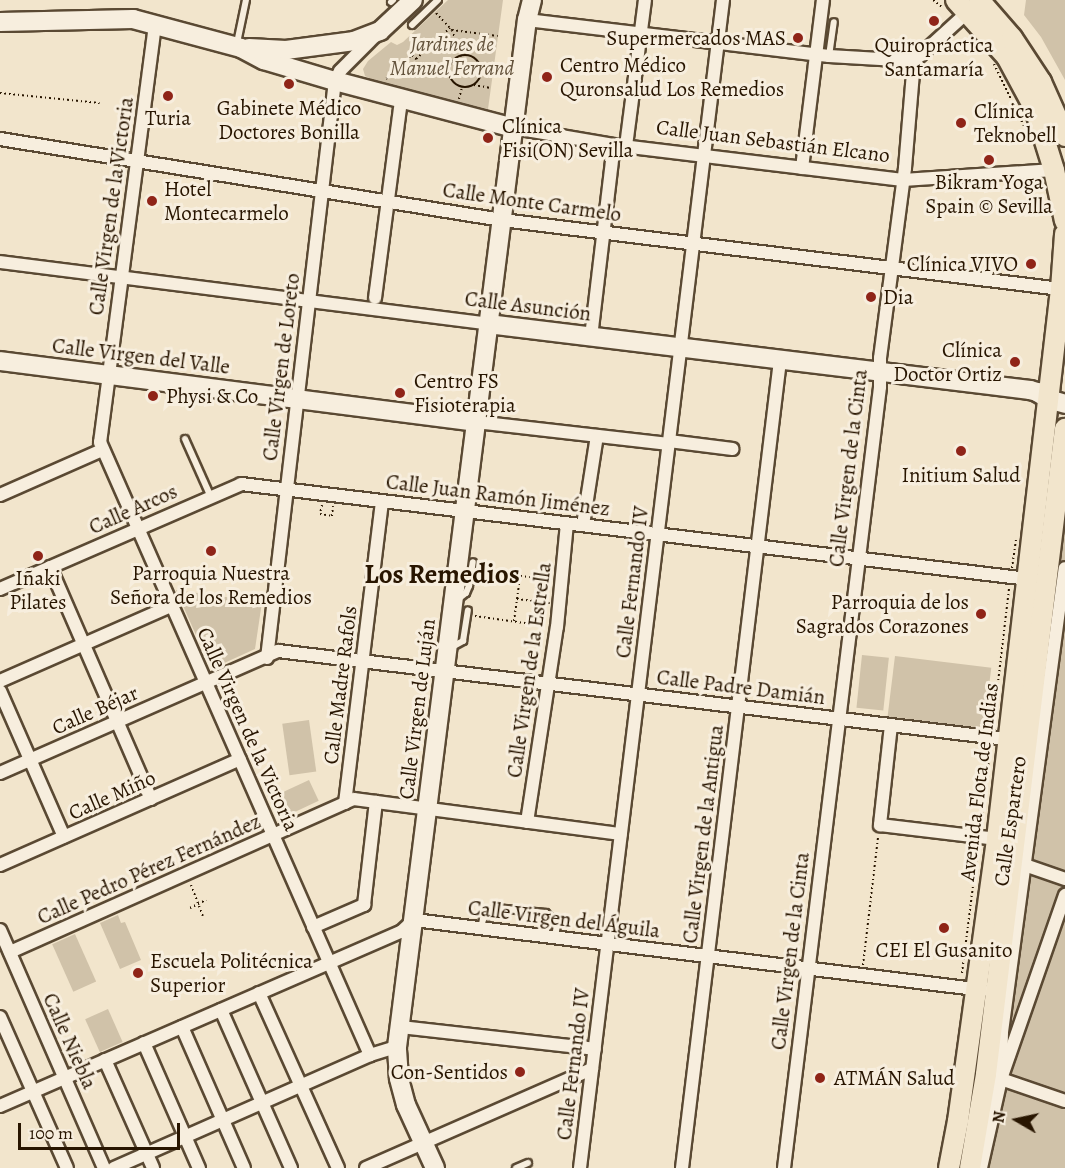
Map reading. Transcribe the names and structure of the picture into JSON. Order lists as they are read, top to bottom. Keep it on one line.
{"streets":{"main road":["Calle Juan Sebastián Elcano","Calle Asunción","Calle Virgen del Valle","Calle Virgen de Luján","Avenida Flota de Indias"],"street":["Calle Monte Carmelo","Calle Virgen de la Victoria","Calle Virgen de Loreto","Calle Virgen de la Cinta","Calle Juan Ramón Jiménez","Calle Arcos","Calle Fernando IV","Calle Virgen de la Estrella","Calle Madre Rafols","Calle Padre Damián","Calle Béjar","Calle Miño","Calle Espartero","Calle Virgen de la Antigua","Calle Pedro Pérez Fernández","Calle Virgen del Águila","Calle Niebla"]},"crossings":[["Calle Juan Sebastián Elcano","Calle Virgen de la Victoria"],["Calle Juan Sebastián Elcano","Calle Virgen de Loreto"],["Calle Juan Sebastián Elcano","Calle Virgen de la Cinta"],["Calle Juan Sebastián Elcano","Calle Fernando IV"],["Calle Juan Sebastián Elcano","Calle Virgen de Luján"],["Calle Monte Carmelo","Calle Virgen de la Victoria"],["Calle Monte Carmelo","Calle Virgen de Loreto"],["Calle Monte Carmelo","Calle Virgen de la Cinta"],["Calle Monte Carmelo","Calle Fernando IV"],["Calle Monte Carmelo","Calle Virgen de Luján"],["Calle Monte Carmelo","Avenida Flota de Indias"],["Calle Virgen de la Victoria","Calle Asunción"],["Calle Virgen de la Victoria","Calle Virgen del Valle"],["Calle Virgen de la Victoria","Calle Arcos"],["Calle Virgen de la Victoria","Calle Padre Damián"],["Calle Virgen de la Victoria","Calle Béjar"],["Calle Virgen de la Victoria","Calle Miño"],["Calle Virgen de la Victoria","Calle Pedro Pérez Fernández"],["Calle Asunción","Calle Virgen de Loreto"],["Calle Asunción","Calle Virgen de la Cinta"],["Calle Asunción","Calle Fernando IV"],["Calle Asunción","Calle Virgen de Luján"],["Calle Asunción","Avenida Flota de Indias"],["Calle Asunción","Calle Virgen de la Antigua"],["Calle Virgen del Valle","Calle Virgen de Loreto"],["Calle Virgen del Valle","Calle Fernando IV"],["Calle Virgen del Valle","Calle Virgen de Luján"],["Calle Virgen de Loreto","Calle Juan Ramón Jiménez"],["Calle Virgen de Loreto","Calle Arcos"],["Calle Virgen de Loreto","Calle Padre Damián"],["Calle Virgen de la Cinta","Calle Juan Ramón Jiménez"],["Calle Virgen de la Cinta","Calle Padre Damián"],["Calle Virgen de la Cinta","Calle Virgen del Águila"],["Calle Juan Ramón Jiménez","Calle Arcos"],["Calle Juan Ramón Jiménez","Calle Fernando IV"],["Calle Juan Ramón Jiménez","Calle Virgen de la Estrella"],["Calle Juan Ramón Jiménez","Calle Madre Rafols"],["Calle Juan Ramón Jiménez","Calle Virgen de Luján"],["Calle Juan Ramón Jiménez","Avenida Flota de Indias"],["Calle Juan Ramón Jiménez","Calle Virgen de la Antigua"],["Calle Fernando IV","Calle Padre Damián"],["Calle Fernando IV","Calle Pedro Pérez Fernández"],["Calle Fernando IV","Calle Virgen del Águila"],["Calle Virgen de la Estrella","Calle Padre Damián"],["Calle Virgen de la Estrella","Calle Pedro Pérez Fernández"],["Calle Madre Rafols","Calle Padre Damián"],["Calle Madre Rafols","Calle Pedro Pérez Fernández"],["Calle Padre Damián","Calle Virgen de Luján"],["Calle Padre Damián","Calle Béjar"],["Calle Padre Damián","Avenida Flota de Indias"],["Calle Padre Damián","Calle Virgen de la Antigua"],["Calle Virgen de Luján","Calle Pedro Pérez Fernández"],["Calle Virgen de Luján","Calle Virgen del Águila"],["Avenida Flota de Indias","Calle Espartero"],["Avenida Flota de Indias","Calle Virgen del Águila"],["Calle Virgen de la Antigua","Calle Virgen del Águila"],["Calle Pedro Pérez Fernández","Calle Niebla"]],"districts":["Los Remedios"],"parks":["Jardines de Manuel Ferrand"],"places":["Quiropráctica Santamaría","Supermercados MAS","Centro Médico Quronsalud Los Remedios","Gabinete Médico Doctores Bonilla","Turia","Clínica Teknobell","Clínica Fisi(ON) Sevilla","Bikram Yoga Spain © Sevilla","Hotel Montecarmelo","Clínica VIVO","Dia","Clínica Doctor Ortiz","Centro FS Fisioterapia","Physi & Co","Initium Salud","Parroquia Nuestra Señora de los Remedios","Iñaki Pilates","Parroquia de los Sagrados Corazones","CEI El Gusanito","Escuela Politécnica Superior","Con-Sentidos","ATMÁN Salud"],"scale_bar":"100 m","north":"left"}
